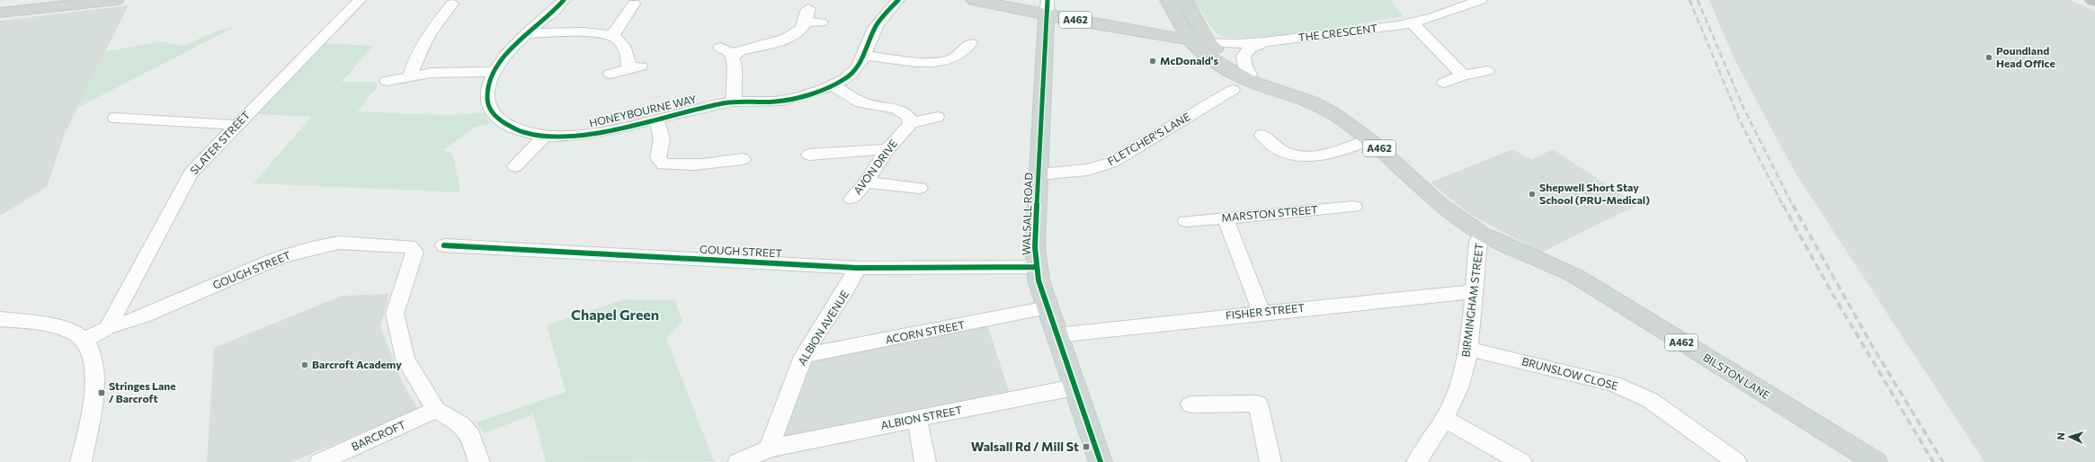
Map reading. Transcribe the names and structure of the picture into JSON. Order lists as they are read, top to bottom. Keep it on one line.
{"streets":{"main road":["A462","WALSALL ROAD","BILSTON LANE"],"street":["THE CRESCENT","HONEYBOURNE WAY","FLETCHER'S LANE","SLATER STREET","AVON DRIVE","MARSTON STREET","GOUGH STREET","BIRMINGHAM STREET","FISHER STREET","ALBION AVENUE","ACORN STREET","BRUNSLOW CLOSE","ALBION STREET","BARCROFT"]},"crossings":[["A462","THE CRESCENT"],["A462","WALSALL ROAD"],["A462","BIRMINGHAM STREET"],["A462","BILSTON LANE"],["FLETCHER'S LANE","WALSALL ROAD"],["SLATER STREET","GOUGH STREET"],["WALSALL ROAD","GOUGH STREET"],["WALSALL ROAD","FISHER STREET"],["WALSALL ROAD","ACORN STREET"],["WALSALL ROAD","ALBION STREET"],["GOUGH STREET","ALBION AVENUE"],["GOUGH STREET","BARCROFT"],["BIRMINGHAM STREET","FISHER STREET"],["BIRMINGHAM STREET","BRUNSLOW CLOSE"],["BIRMINGHAM STREET","BILSTON LANE"],["ALBION AVENUE","ACORN STREET"],["ALBION AVENUE","ALBION STREET"]],"districts":["Chapel Green"],"places":{"other":["Poundland Head Office","McDonald's","Shepwell Short Stay School (PRU-Medical)","Barcroft Academy"],"transit":["Stringes Lane / Barcroft","Walsall Rd / Mill St"]},"north":"left"}
